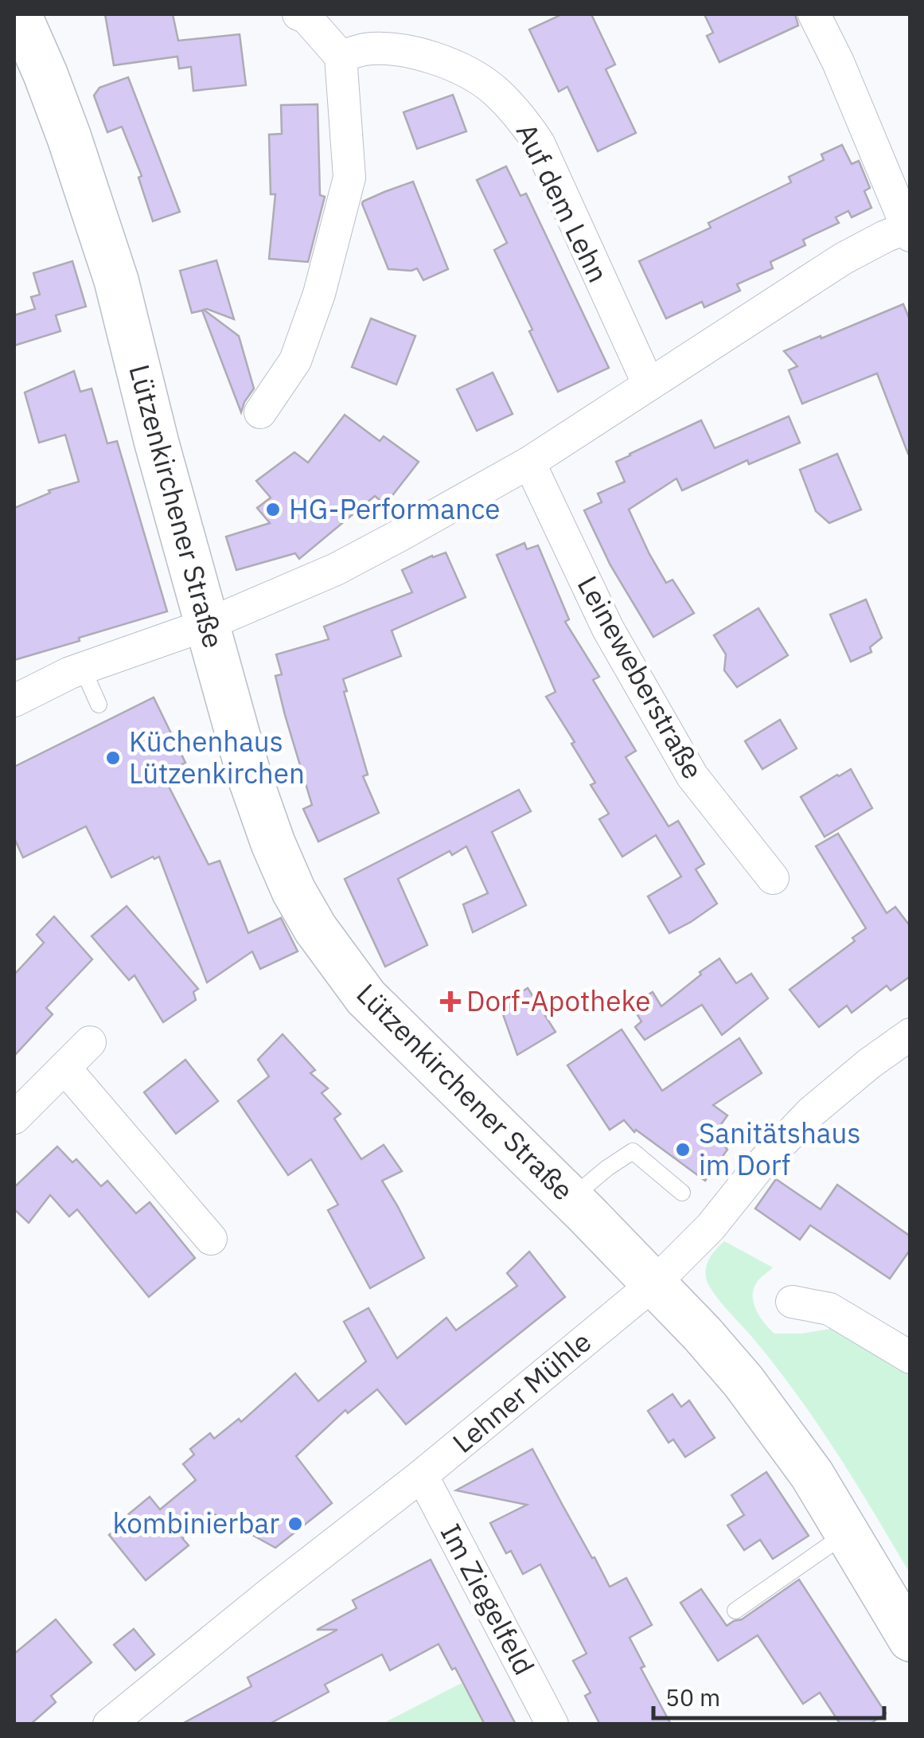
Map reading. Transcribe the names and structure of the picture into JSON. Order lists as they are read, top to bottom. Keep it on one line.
{"streets":{"main road":["Lützenkirchener Straße"],"street":["Auf dem Lehn","Leineweberstraße","Lehner Mühle","Im Ziegelfeld"]},"crossings":[["Lützenkirchener Straße","Lehner Mühle"],["Lehner Mühle","Im Ziegelfeld"]],"places":{"other":["HG-Performance","Küchenhaus Lützenkirchen","Sanitätshaus im Dorf","kombinierbar"],"health":["Dorf-Apotheke"]},"scale_bar":"50 m"}
